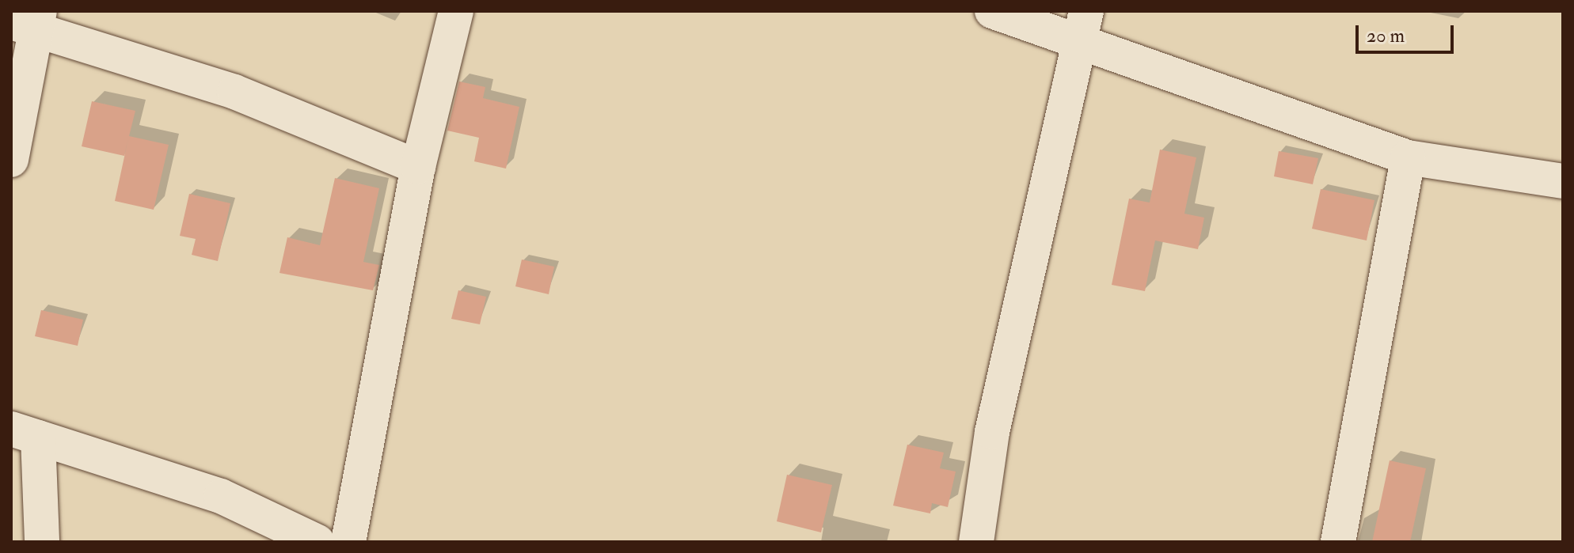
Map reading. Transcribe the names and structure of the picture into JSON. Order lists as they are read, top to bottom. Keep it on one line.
{"scale_bar":"20 m"}
